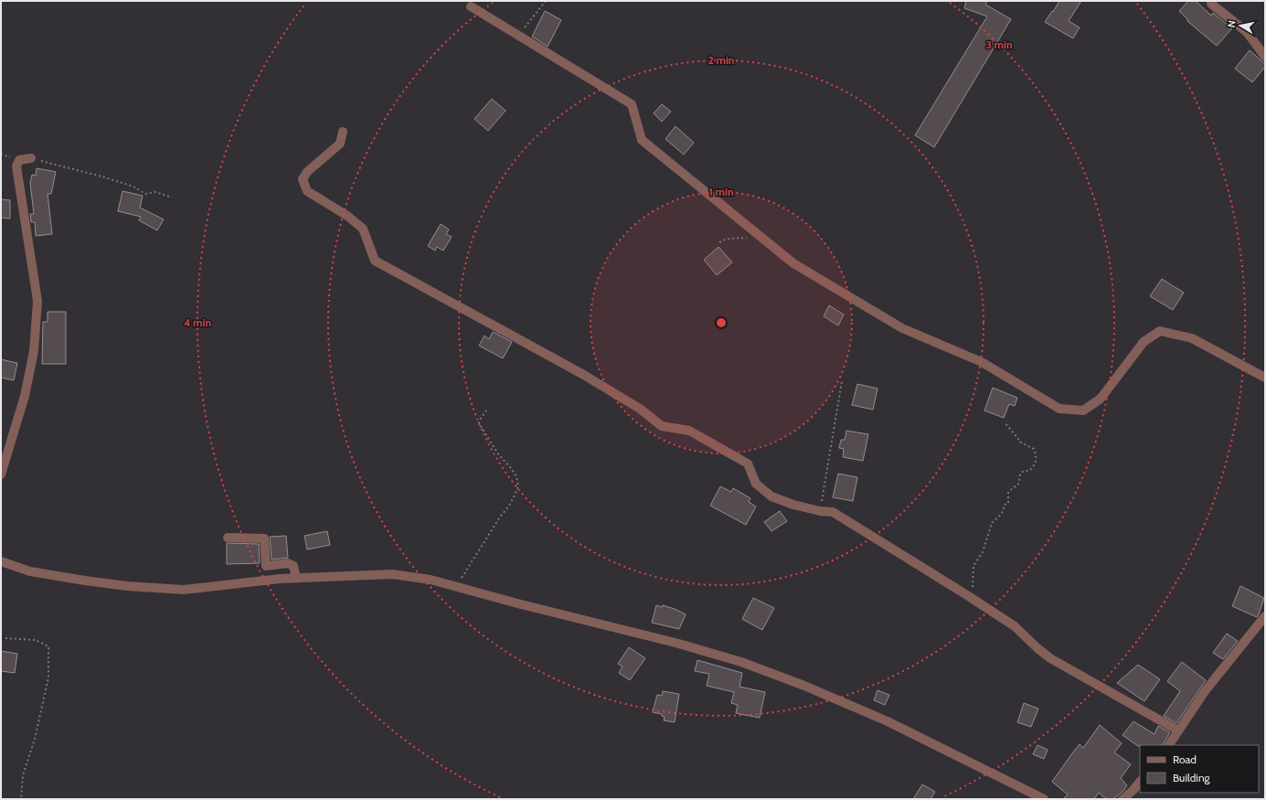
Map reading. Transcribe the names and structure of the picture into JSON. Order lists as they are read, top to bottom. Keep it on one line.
{"legend":["Road","Building"],"north":"left","rings":["3 min","2 min","1 min","4 min"]}
